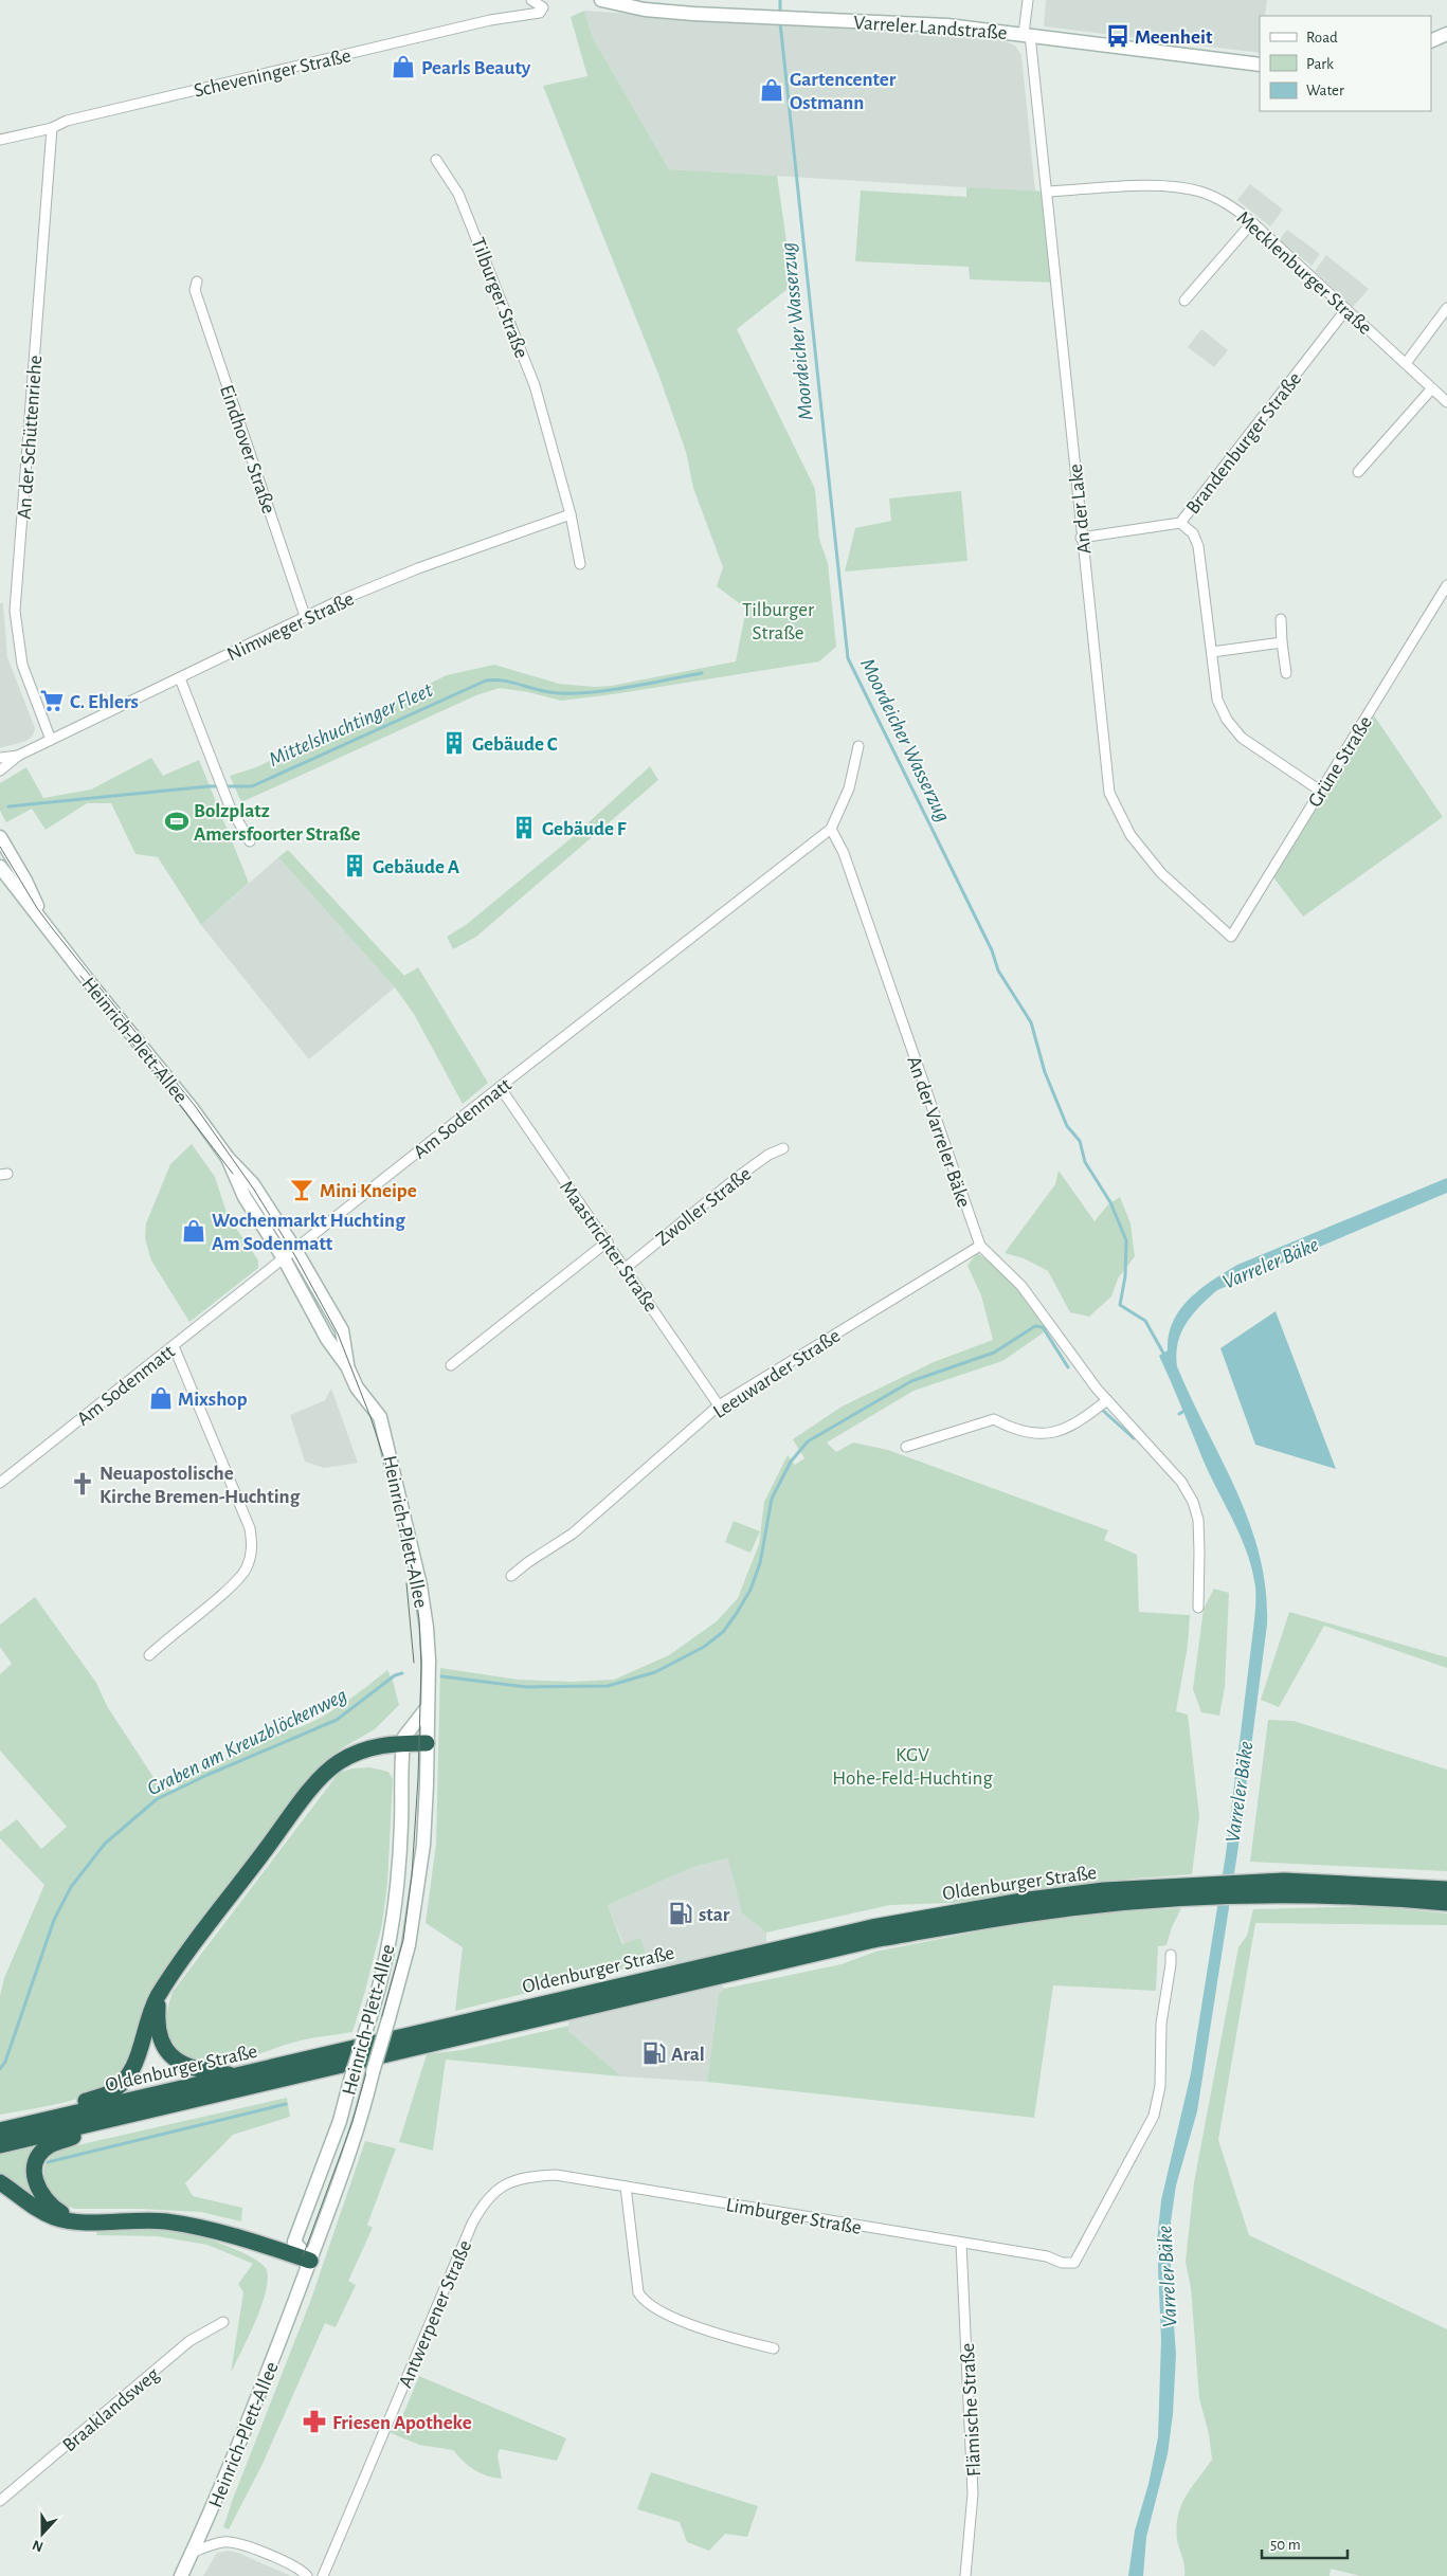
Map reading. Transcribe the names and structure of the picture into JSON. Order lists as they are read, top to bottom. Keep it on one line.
{"streets":{"highway":["Oldenburger Straße"],"main road":["Varreler Landstraße","Heinrich-Plett-Allee"],"street":["Scheveninger Straße","Mecklenburger Straße","Tilburger Straße","An der Schüttenriehe","Brandenburger Straße","Eindhover Straße","An der Lake","Nimweger Straße","Grüne Straße","Am Sodenmatt","An der Varreler Bäke","Zwoller Straße","Maastrichter Straße","Leeuwarder Straße","Limburger Straße","Antwerpener Straße","Braaklandsweg","Flämische Straße"]},"crossings":[["Varreler Landstraße","An der Lake"],["Scheveninger Straße","An der Schüttenriehe"],["Mecklenburger Straße","Brandenburger Straße"],["Mecklenburger Straße","An der Lake"],["Tilburger Straße","Nimweger Straße"],["An der Schüttenriehe","Nimweger Straße"],["Brandenburger Straße","An der Lake"],["Eindhover Straße","Nimweger Straße"],["An der Lake","Grüne Straße"],["Heinrich-Plett-Allee","Am Sodenmatt"],["Am Sodenmatt","An der Varreler Bäke"],["Am Sodenmatt","Maastrichter Straße"],["An der Varreler Bäke","Leeuwarder Straße"],["Zwoller Straße","Maastrichter Straße"],["Maastrichter Straße","Leeuwarder Straße"],["Limburger Straße","Antwerpener Straße"],["Limburger Straße","Flämische Straße"]],"water":["Moordeicher Wasserzug","Mittelshuchtinger Fleet","Varreler Bäke","Graben am Kreuzblöckenweg"],"parks":["Tilburger Straße","KGV Hohe-Feld-Huchting"],"places":{"bus stop":["Meenheit"],"shop":["Pearls Beauty","Gartencenter Ostmann","Wochenmarkt Huchting Am Sodenmatt","Mixshop"],"supermarket":["C. Ehlers"],"building":["Gebäude C","Gebäude F","Gebäude A"],"sports":["Bolzplatz Amersfoorter Straße"],"bar":["Mini Kneipe"],"church":["Neuapostolische Kirche Bremen-Huchting"],"fuel station":["star","Aral"],"pharmacy":["Friesen Apotheke"]},"legend":["Road","Park","Water"],"scale_bar":"50 m","north":"bottom"}
